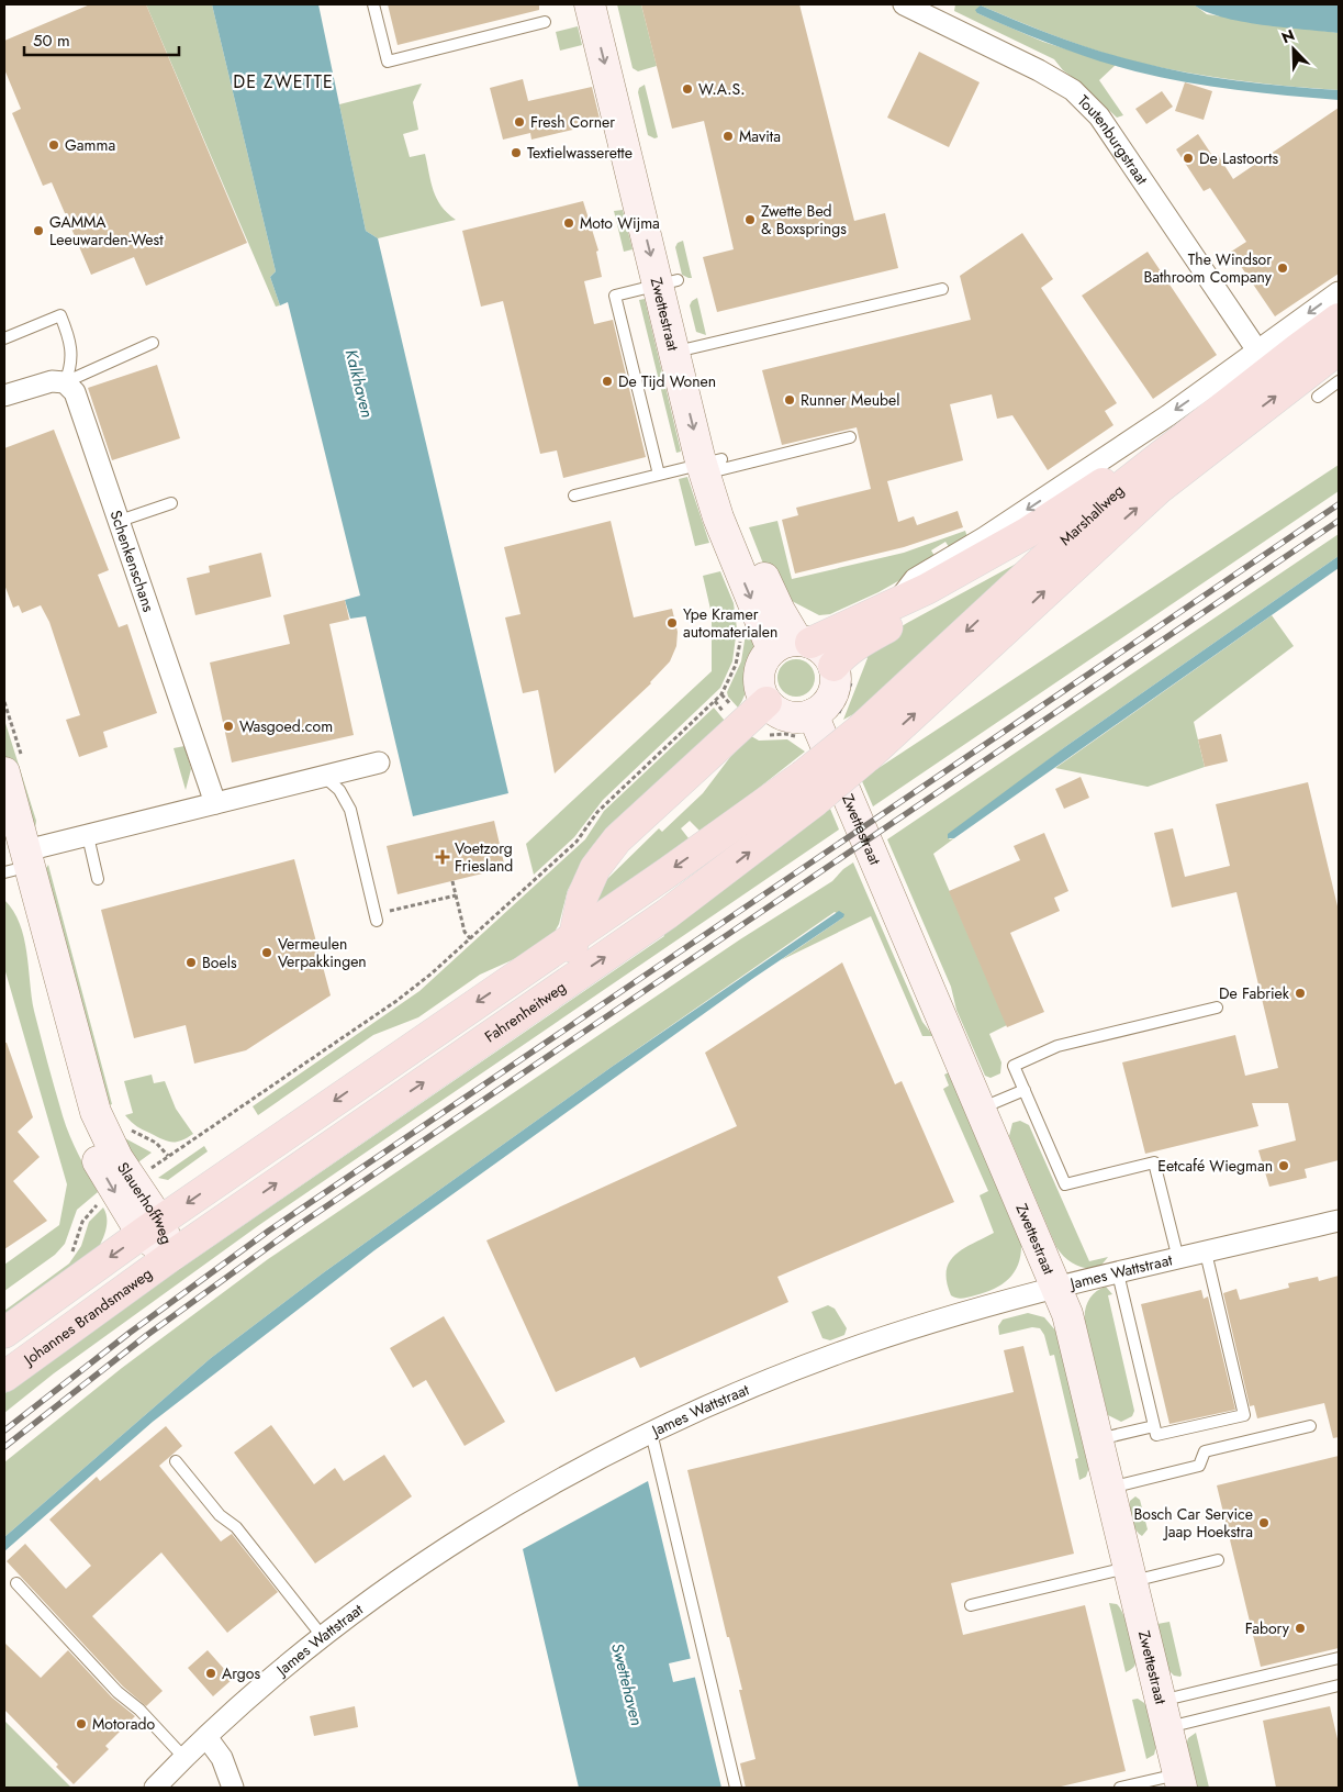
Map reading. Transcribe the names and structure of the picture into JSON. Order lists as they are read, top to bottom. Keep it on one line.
{"streets":{"main road":["Marshallweg","Fahrenheitweg","Johannes Brandsmaweg"],"street":["Toutenburgstraat","Zwettestraat","Schenkenschans","Slauerhoffweg","James Wattstraat"]},"crossings":[["Zwettestraat","James Wattstraat"],["Marshallweg","Fahrenheitweg"],["Fahrenheitweg","Slauerhoffweg"],["Fahrenheitweg","Johannes Brandsmaweg"],["Slauerhoffweg","Johannes Brandsmaweg"]],"districts":["DE ZWETTE"],"water":["Kalkhaven","Swettehaven"],"places":{"other":["W.A.S.","Fresh Corner","Mavita","Gamma","Textielwasserette","De Lastoorts","Zwette Bed & Boxsprings","Moto Wijma","GAMMA Leeuwarden-West","The Windsor Bathroom Company","De Tijd Wonen","Runner Meubel","Ype Kramer automaterialen","Wasgoed.com","Vermeulen Verpakkingen","Boels","De Fabriek","Eetcafé Wiegman","Bosch Car Service Jaap Hoekstra","Fabory","Argos","Motorado"],"health":["Voetzorg Friesland"]},"scale_bar":"50 m","north":"top left"}
